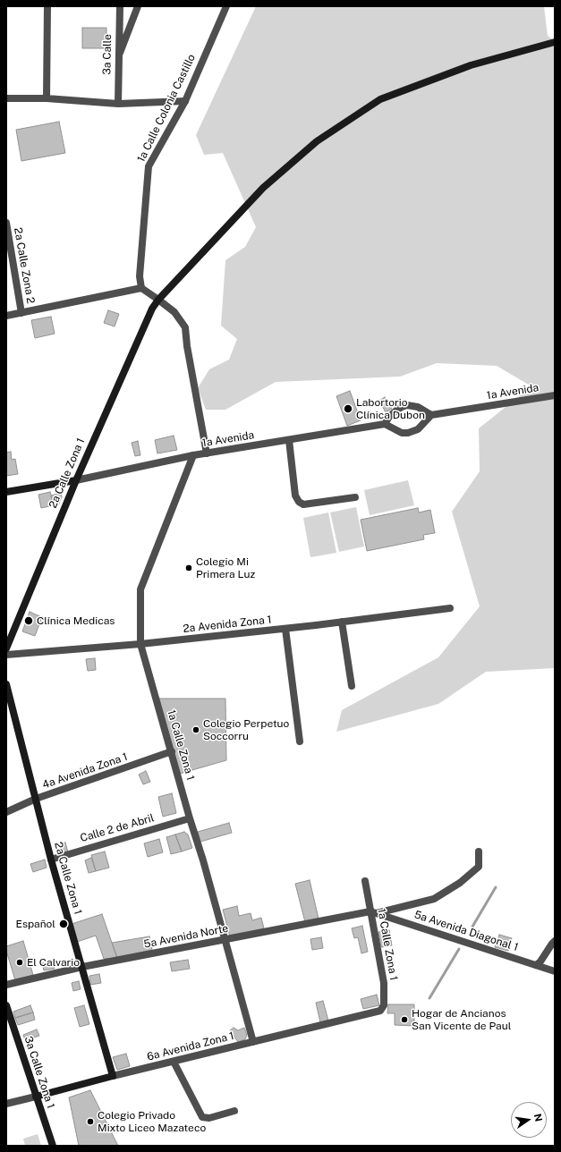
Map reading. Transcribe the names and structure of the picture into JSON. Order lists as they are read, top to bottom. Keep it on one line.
{"streets":{"main road":["2a Calle Zona 1","6a Avenida Zona 1","3a Calle Zona 1"],"street":["3a Calle","1a Calle Colonia Castillo","2a Calle Zona 2","1a Avenida","2a Avenida Zona 1","1a Calle Zona 1","4a Avenida Zona 1","Calle 2 de Abril","5a Avenida Diagonal 1","5a Avenida Norte"]},"crossings":[["1a Avenida","2a Calle Zona 1"],["1a Avenida","1a Calle Zona 1"],["2a Calle Zona 1","4a Avenida Zona 1"],["2a Calle Zona 1","Calle 2 de Abril"],["2a Calle Zona 1","5a Avenida Norte"],["2a Calle Zona 1","6a Avenida Zona 1"],["2a Avenida Zona 1","1a Calle Zona 1"],["1a Calle Zona 1","4a Avenida Zona 1"],["1a Calle Zona 1","Calle 2 de Abril"],["1a Calle Zona 1","5a Avenida Diagonal 1"],["1a Calle Zona 1","5a Avenida Norte"],["1a Calle Zona 1","6a Avenida Zona 1"],["5a Avenida Diagonal 1","5a Avenida Norte"],["6a Avenida Zona 1","3a Calle Zona 1"]],"places":["Labortorio Clínica Dubon","Colegio Mi Primera Luz","Clínica Medicas","Colegio Perpetuo Soccorru","Español","El Calvario","Hogar de Ancianos San Vicente de Paul","Colegio Privado Mixto Liceo Mazateco"],"north":"right"}
